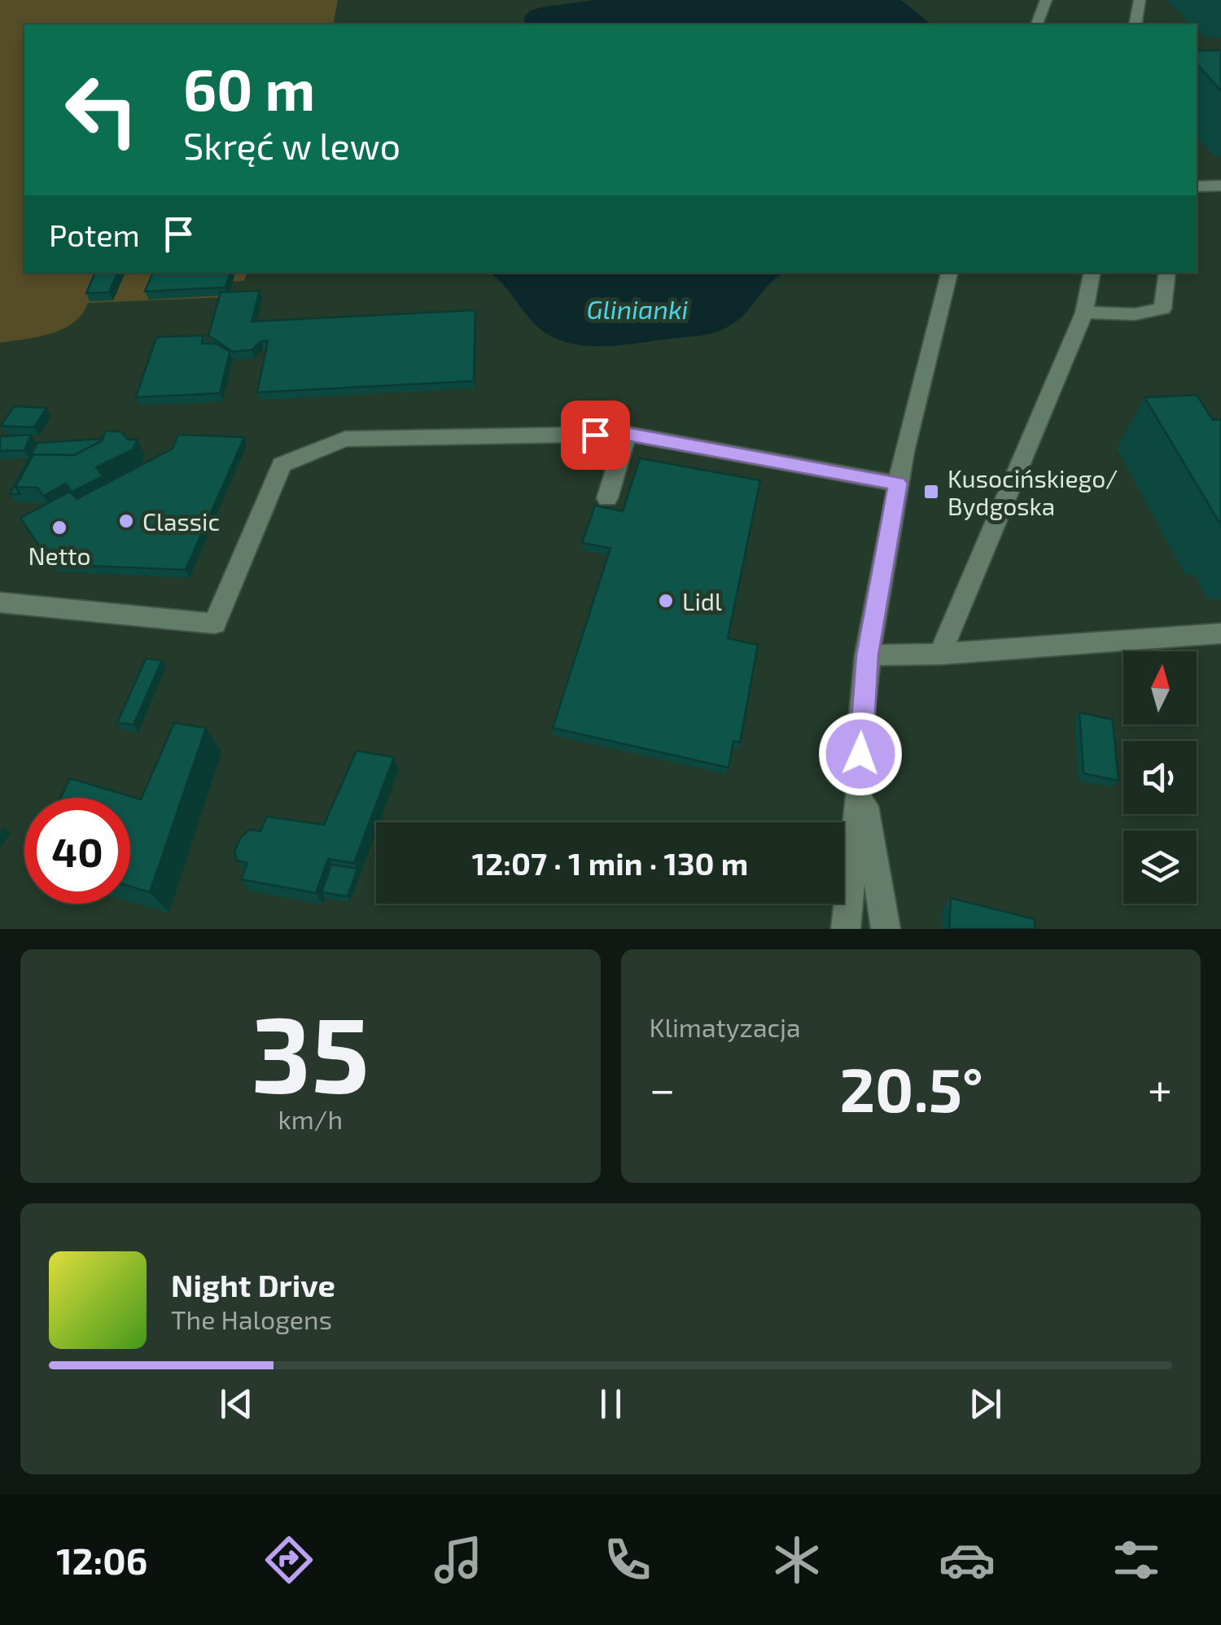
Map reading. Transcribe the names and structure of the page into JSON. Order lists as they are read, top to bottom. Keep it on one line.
{"water":["Glinianki"],"places":{"transit":["Kusocińskiego/ Bydgoska"],"other":["Classic","Netto","Lidl"]},"north":"top","page":{"turn":["60 m","Skręć w lewo"],"then":"Potem","limit":"40","trip":"12:07 · 1 min · 130 m","tile":[["35","km/h"],"Klimatyzacja"],"heat":["−","20.5°","+"],"song":["Night Drive","The Halogens"],"tabs":"12:06"}}
